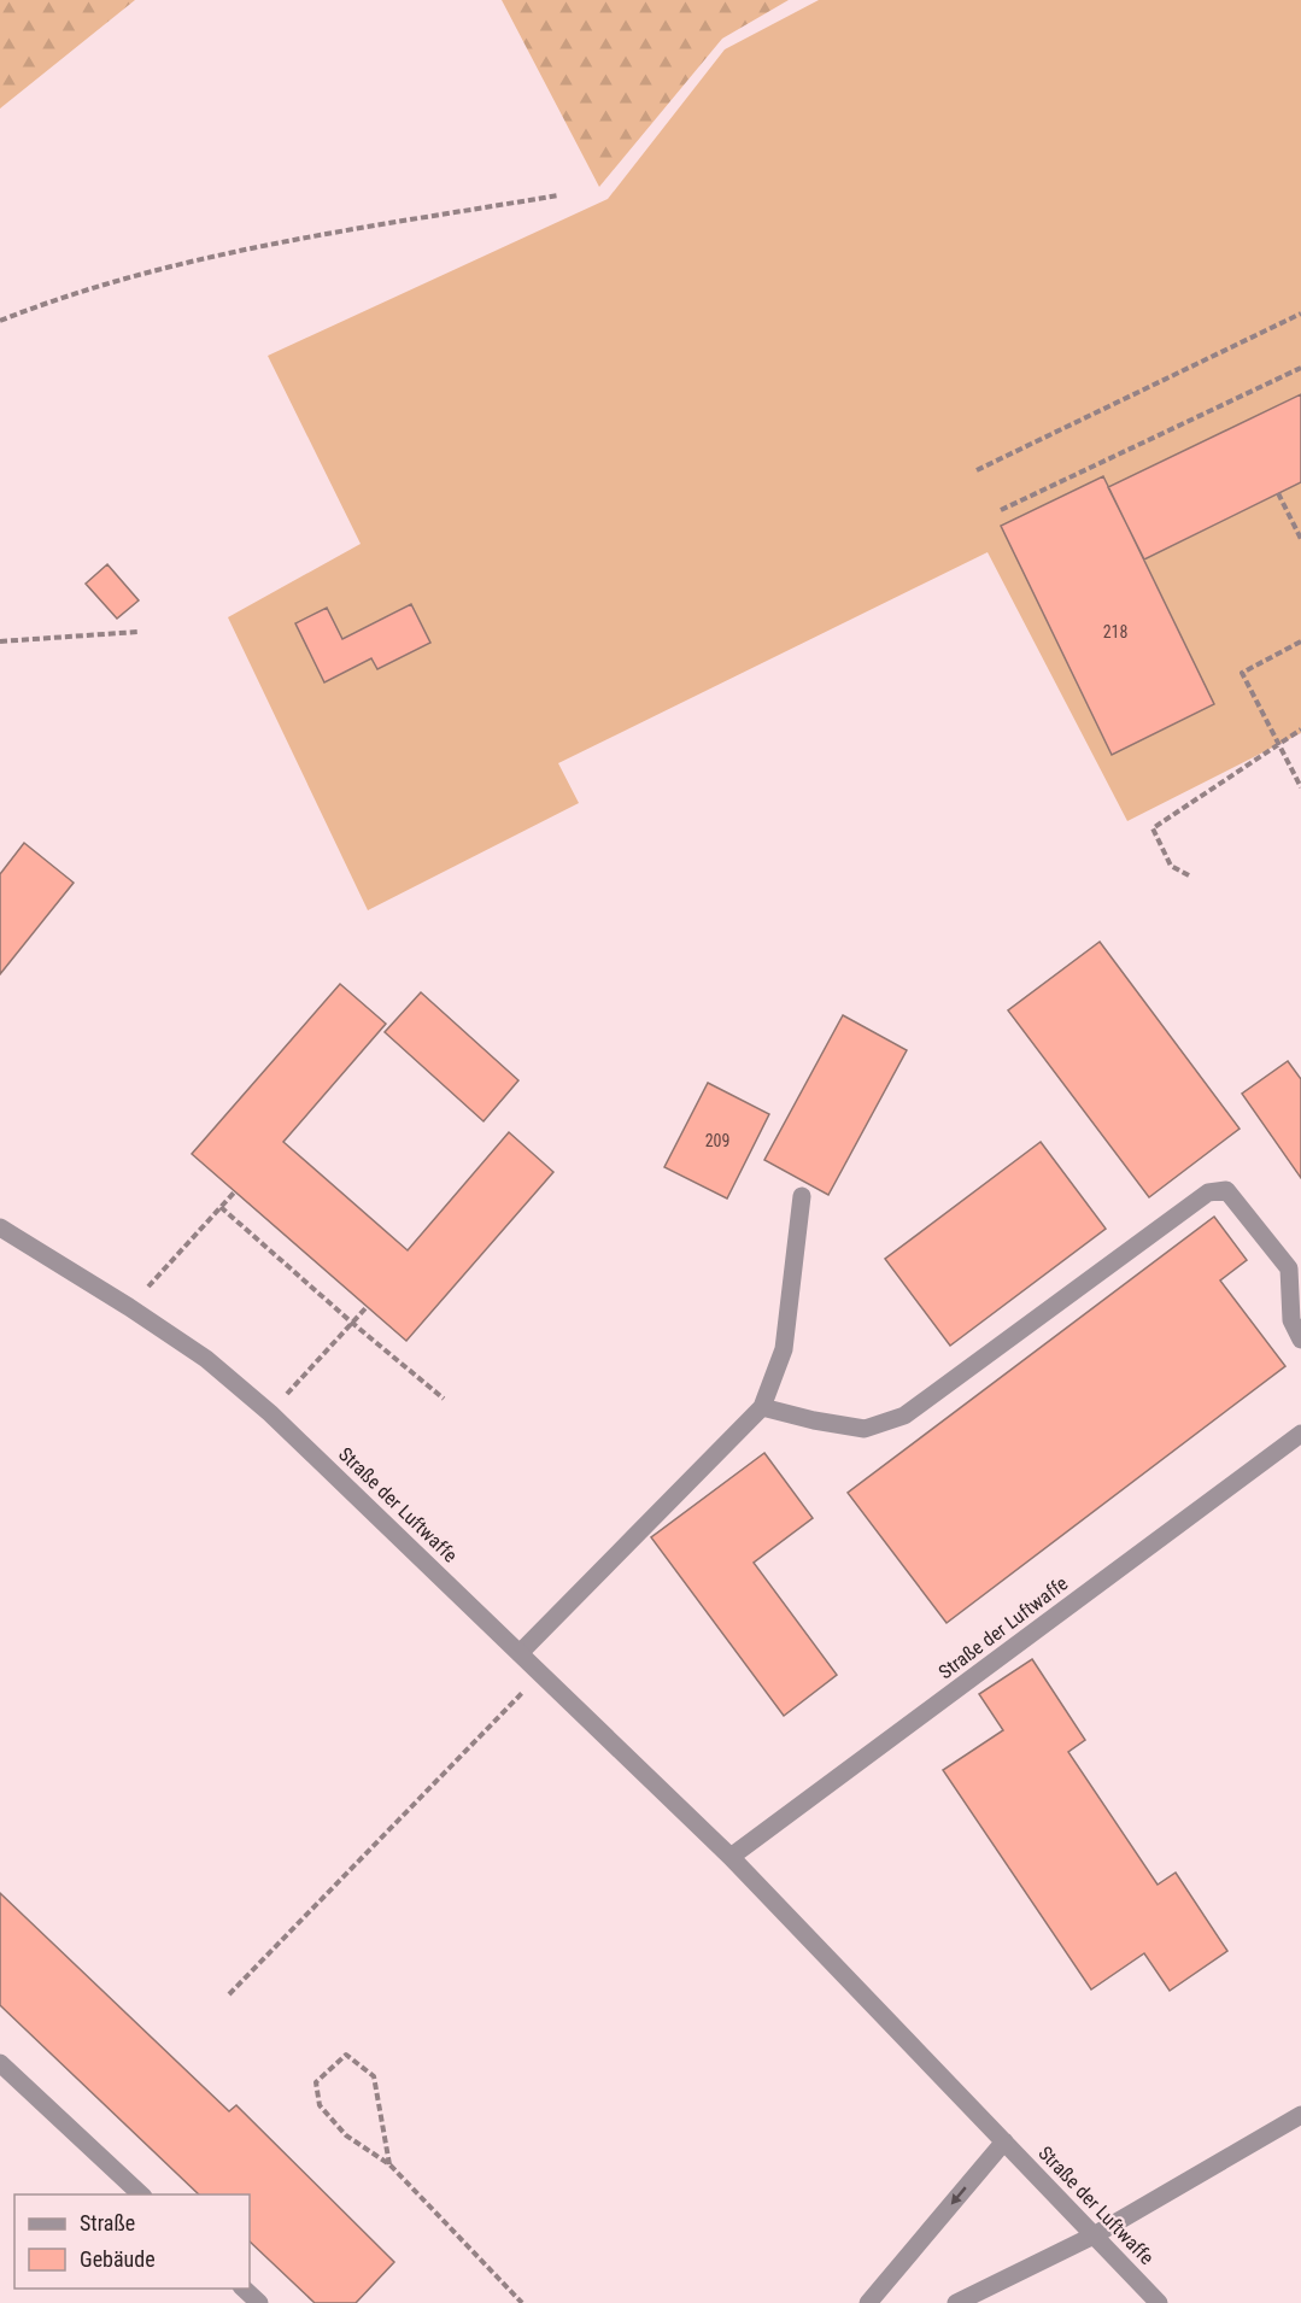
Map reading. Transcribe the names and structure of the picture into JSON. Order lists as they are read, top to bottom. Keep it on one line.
{"streets":{"street":["Straße der Luftwaffe"]},"house_numbers":["218","209"],"legend":["Straße","Gebäude"]}
